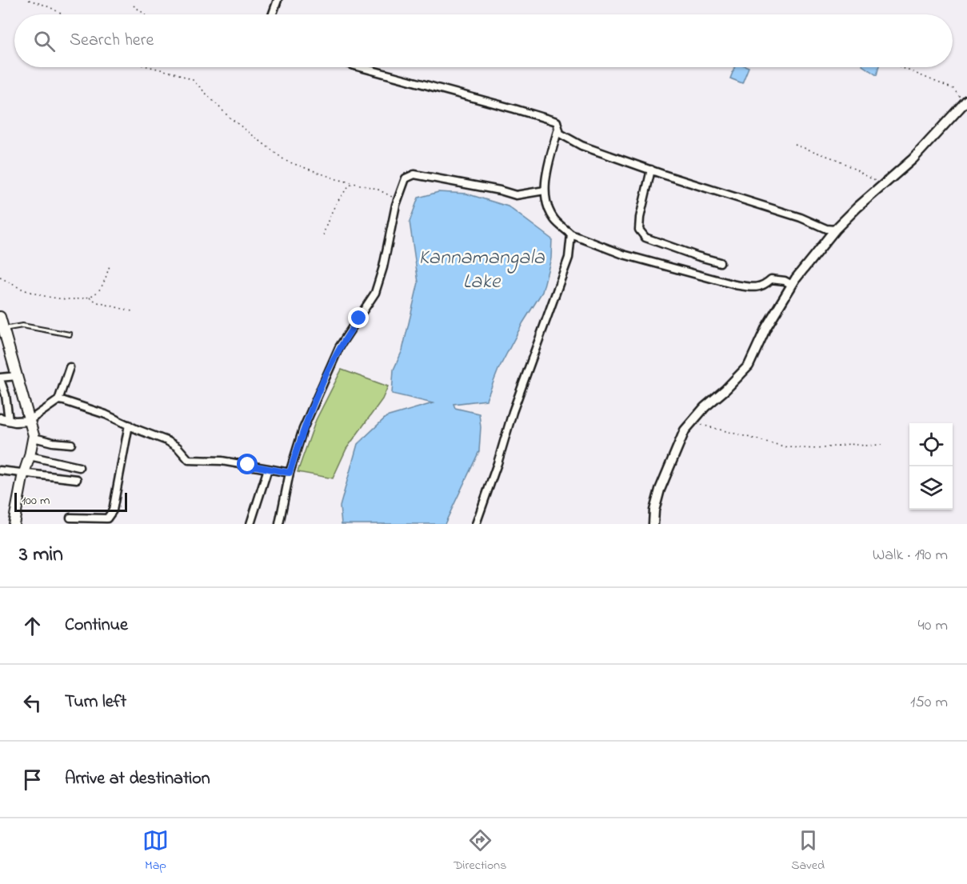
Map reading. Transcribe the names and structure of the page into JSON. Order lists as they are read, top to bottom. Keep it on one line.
{"water":["Kannamangala Lake"],"scale_bar":"100 m","page":{"search":"Search here","scale":"100 m","heading":["3 min","Walk · 190 m"],"list":[["Continue","40 m"],["Turn left","150 m"],"Arrive at destination"],"nav":["Map","Directions","Saved"]}}
